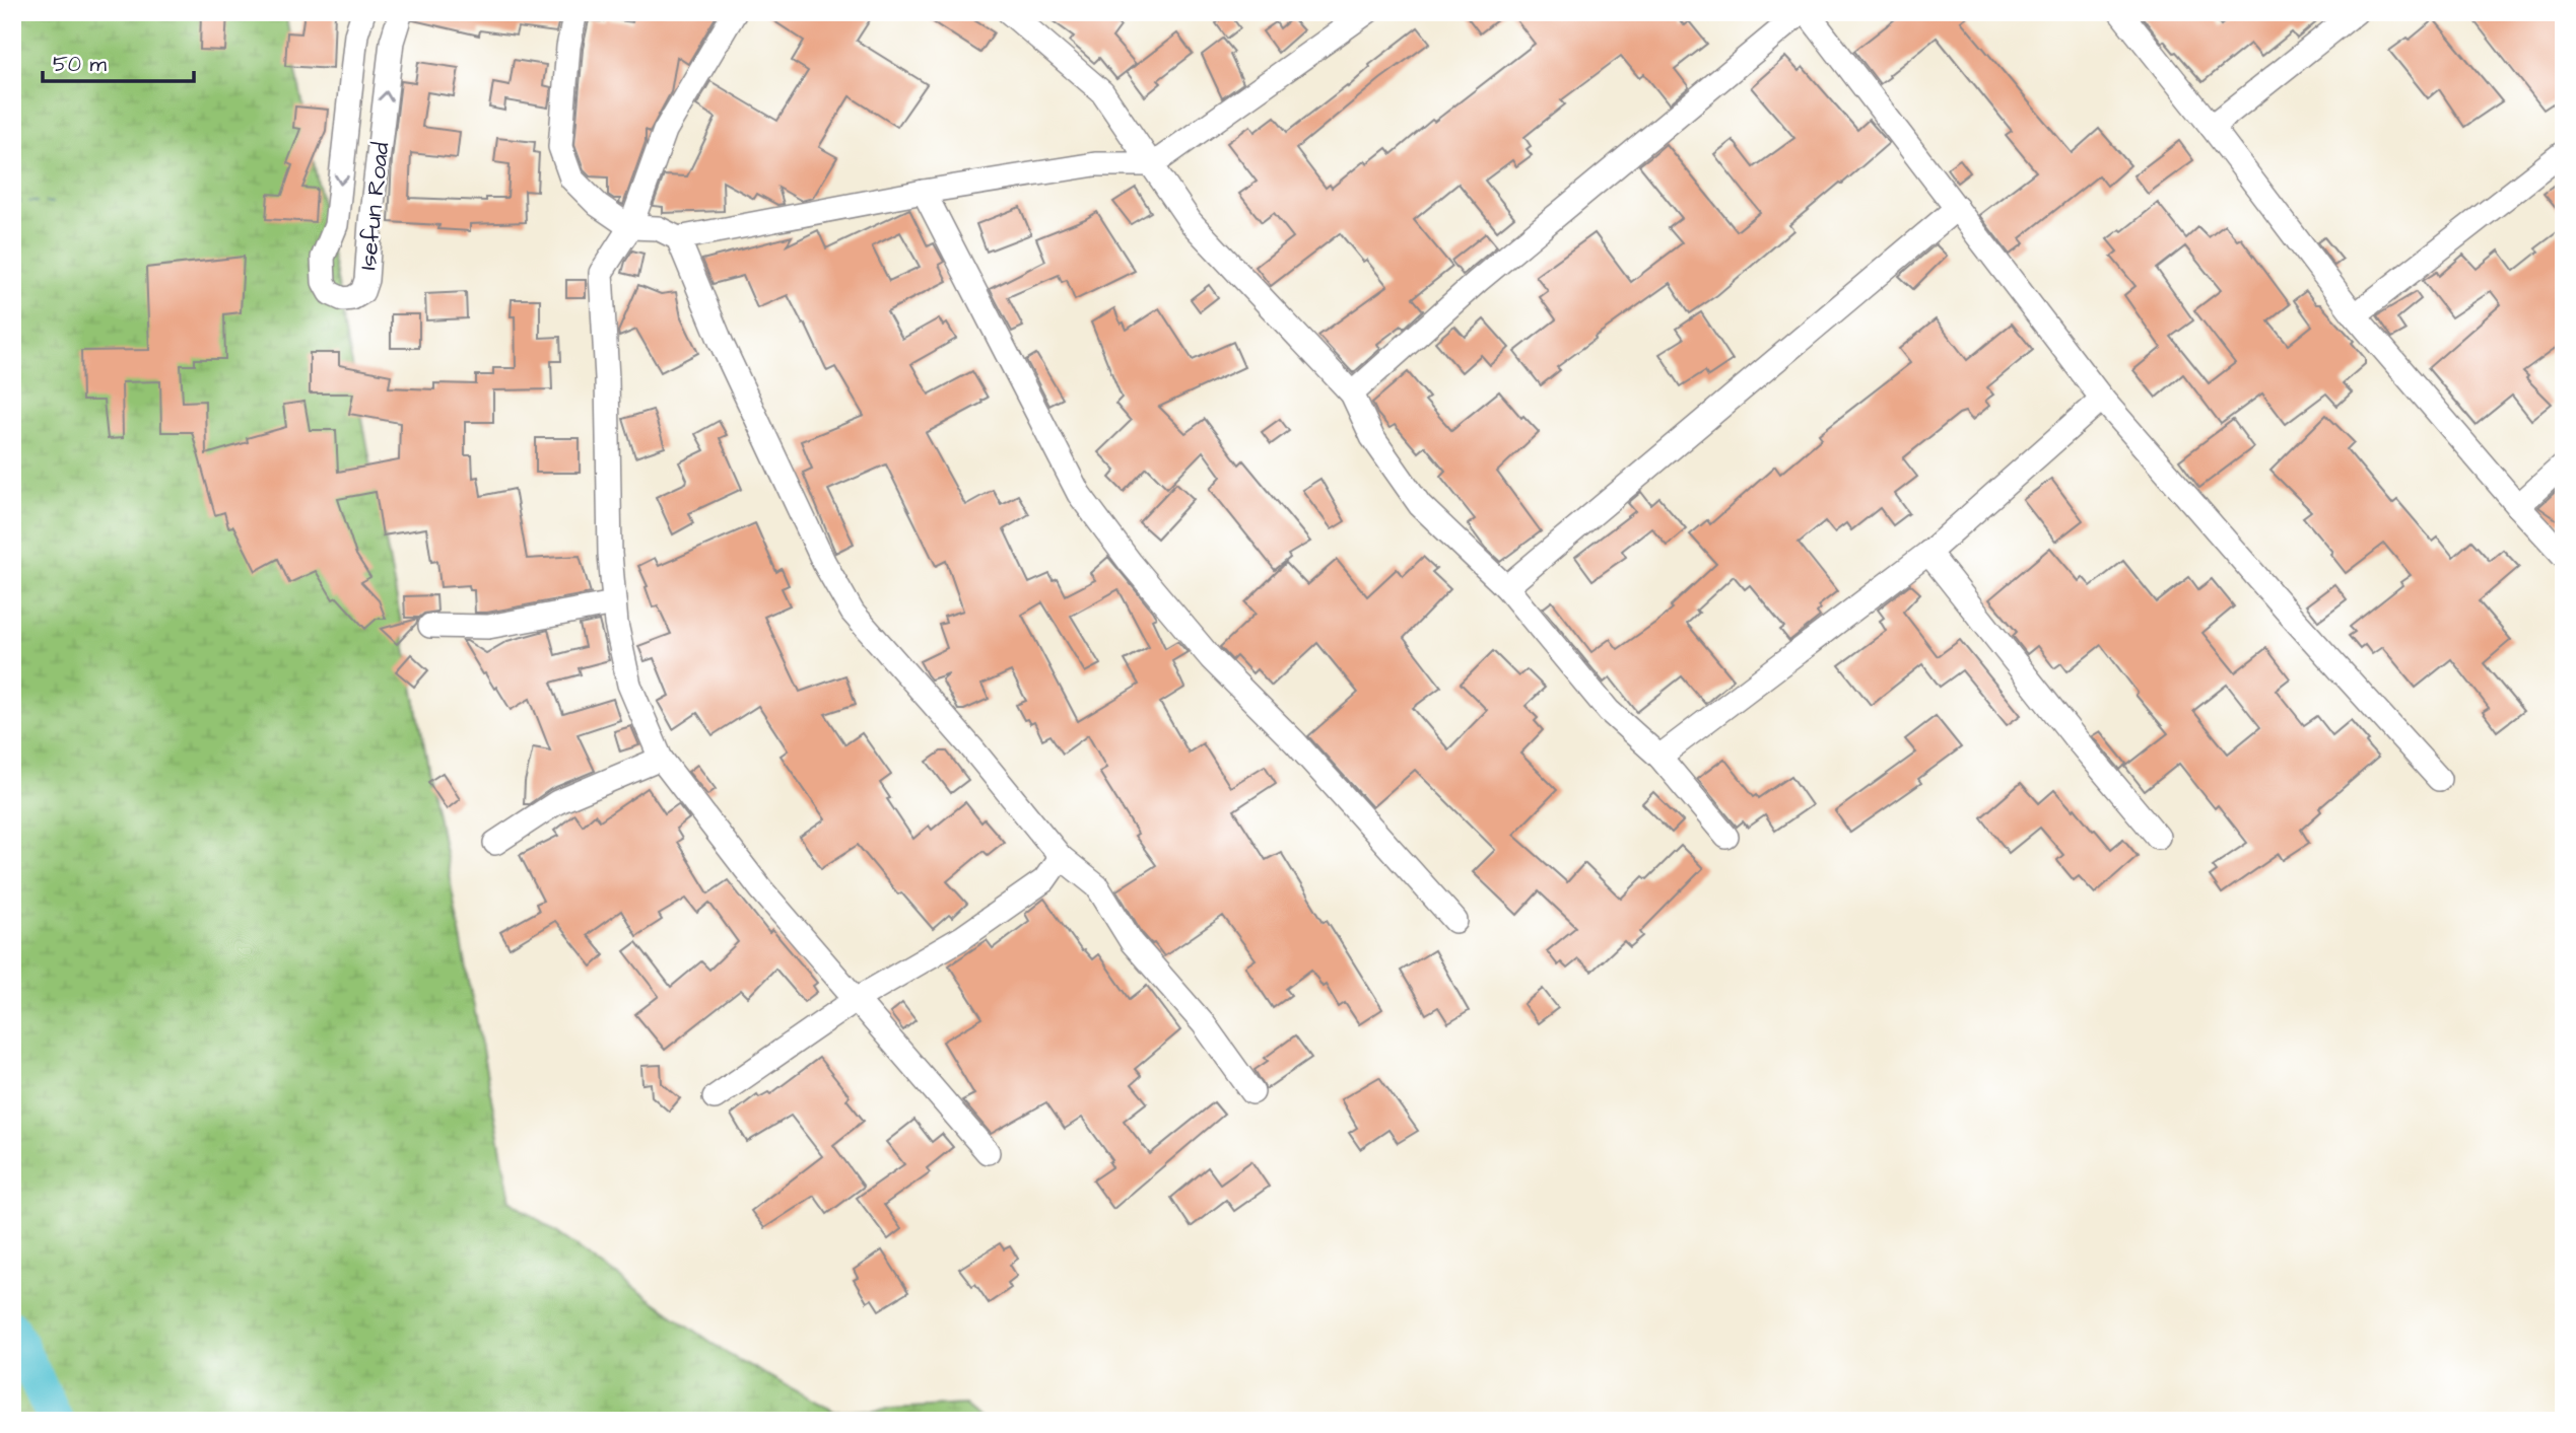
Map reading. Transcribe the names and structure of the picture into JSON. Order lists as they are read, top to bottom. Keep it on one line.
{"streets":{"street":["Isefun Road"]},"scale_bar":"50 m"}
